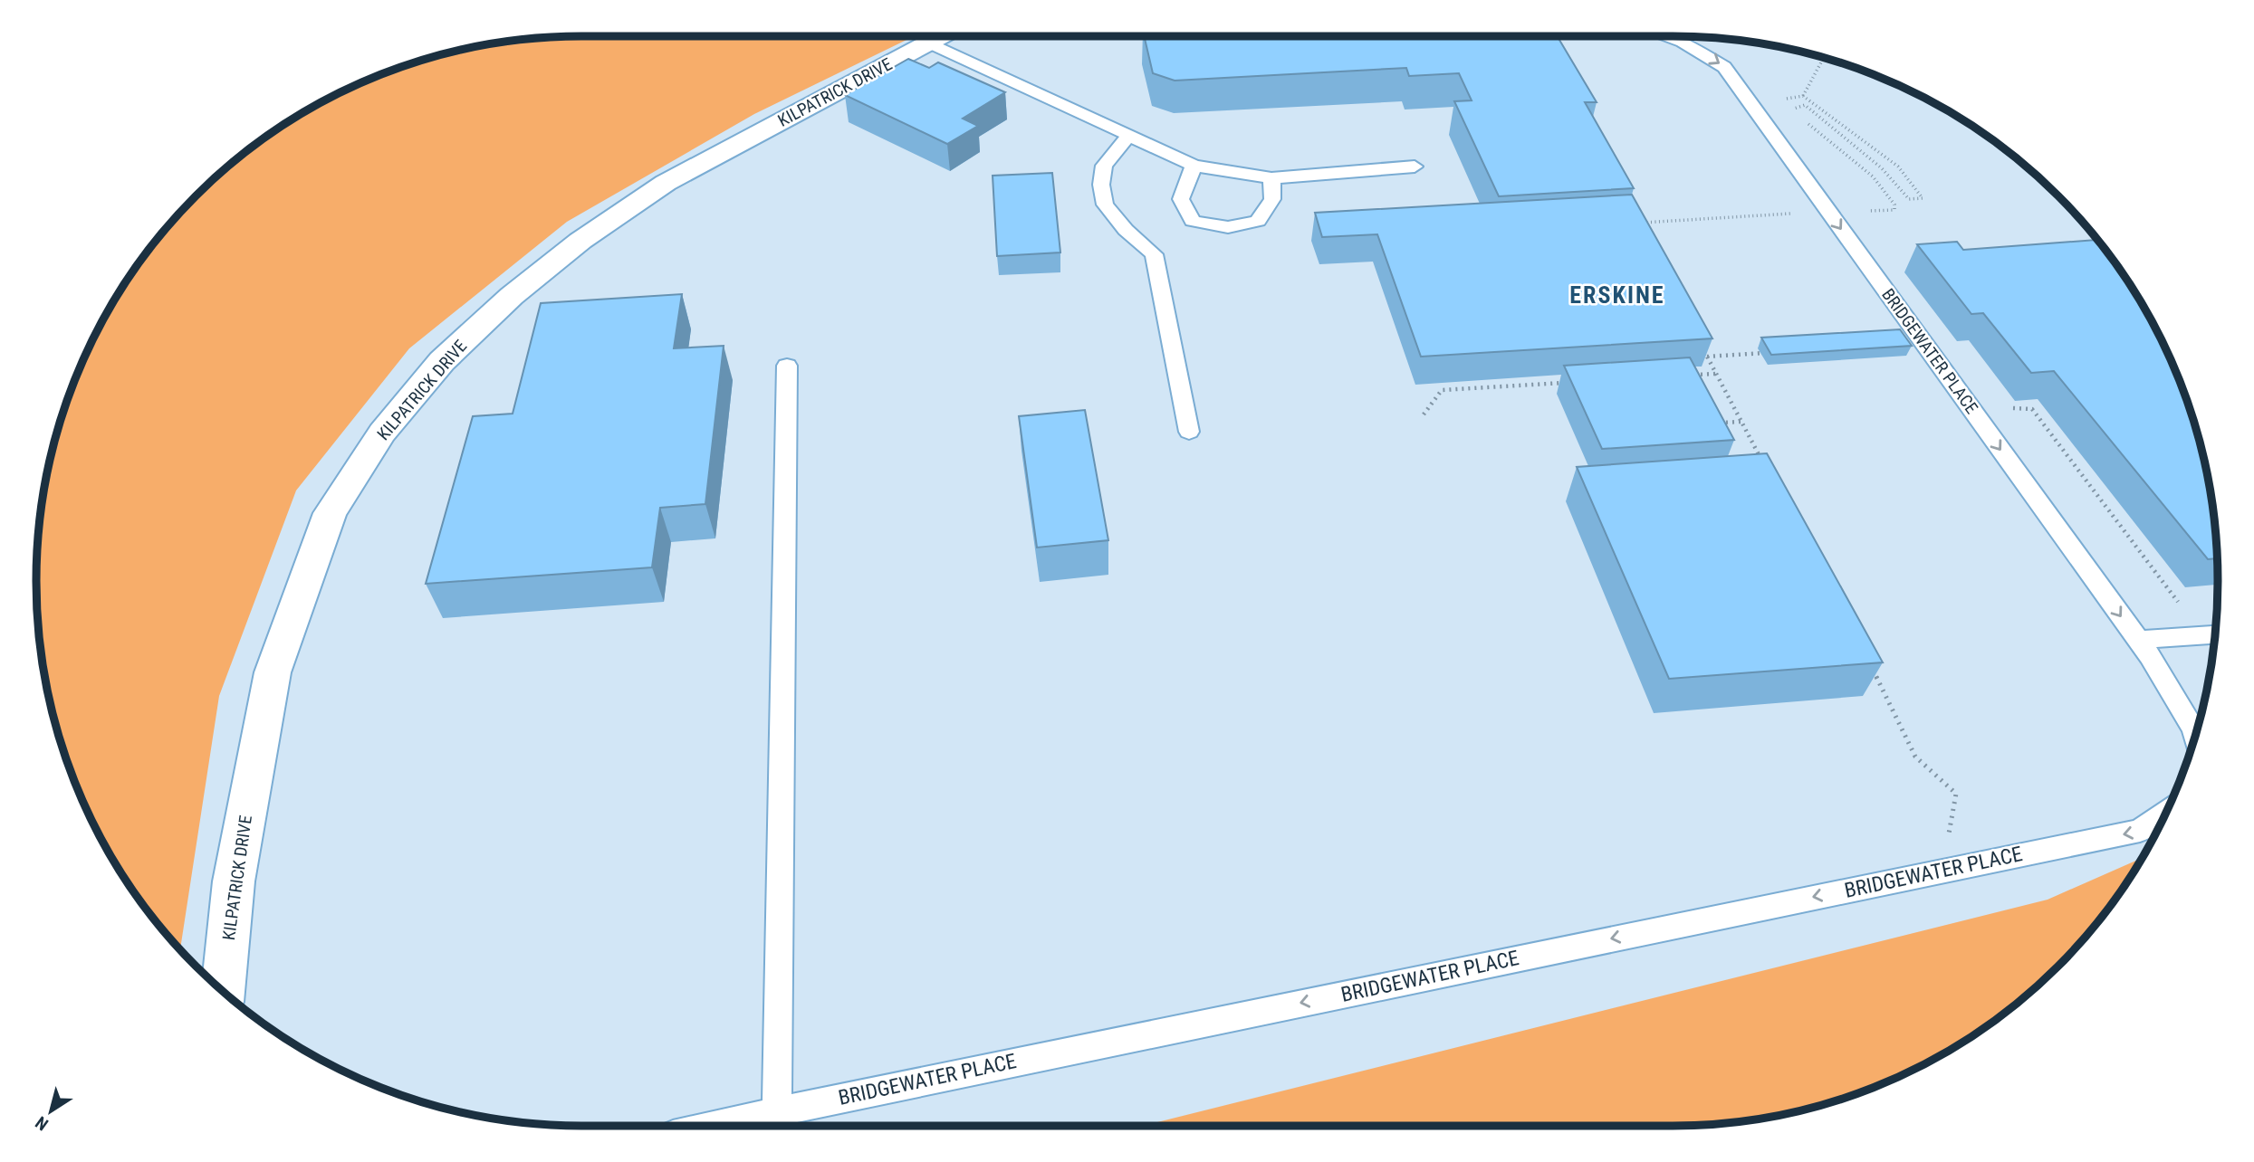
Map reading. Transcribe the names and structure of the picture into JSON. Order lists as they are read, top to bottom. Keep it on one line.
{"streets":{"street":["KILPATRICK DRIVE"],"lane":["BRIDGEWATER PLACE"]},"districts":["ERSKINE"],"north":"bottom left"}
